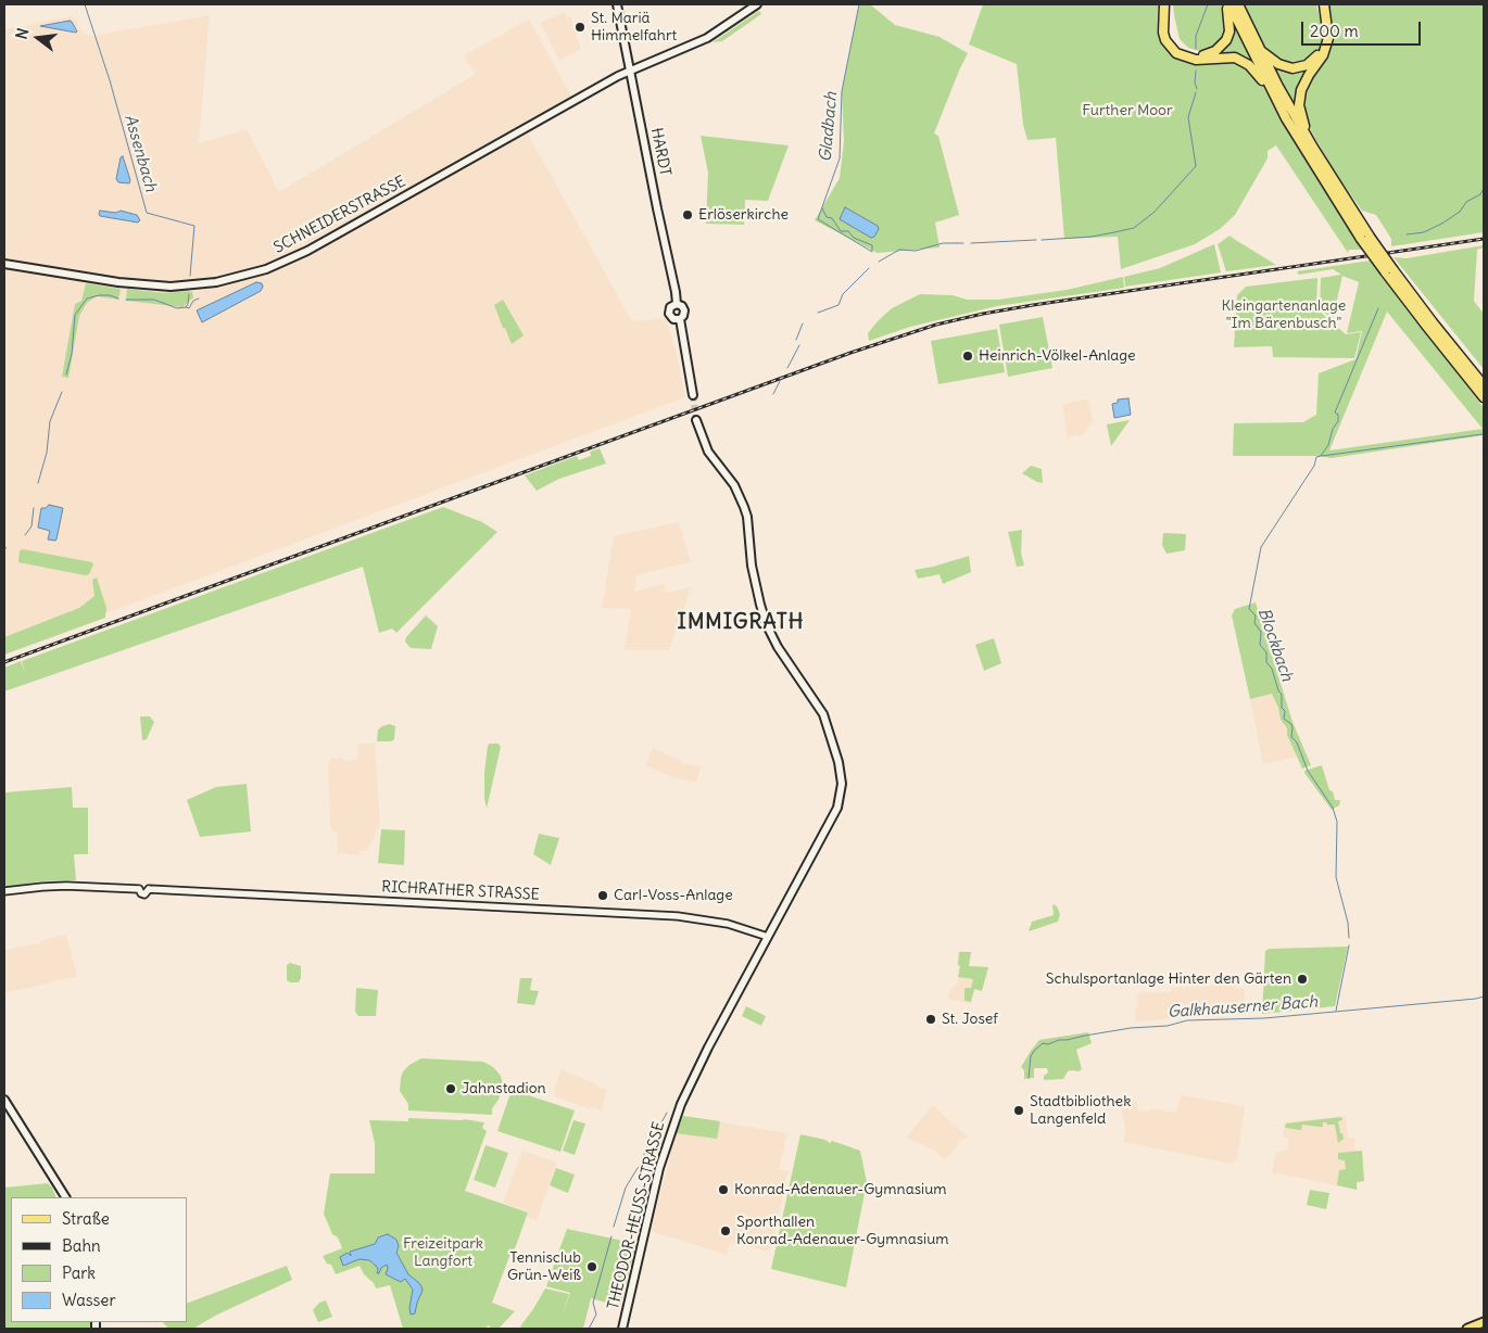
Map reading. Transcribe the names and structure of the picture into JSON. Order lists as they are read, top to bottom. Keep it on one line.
{"streets":{"main road":["HARDT","SCHNEIDERSTRASSE","THEODOR-HEUSS-STRASSE"],"street":["RICHRATHER STRASSE"]},"crossings":[["HARDT","SCHNEIDERSTRASSE"],["RICHRATHER STRASSE","THEODOR-HEUSS-STRASSE"]],"districts":["IMMIGRATH"],"water":["Gladbach","Assenbach","Blockbach","Galkhauserner Bach"],"parks":["Further Moor","Kleingartenanlage \"Im Bärenbusch\"","Freizeitpark Langfort"],"places":["St. Mariä Himmelfahrt","Erlöserkirche","Heinrich-Völkel-Anlage","Carl-Voss-Anlage","Schulsportanlage Hinter den Gärten","St. Josef","Jahnstadion","Stadtbibliothek Langenfeld","Konrad-Adenauer-Gymnasium","Sporthallen Konrad-Adenauer-Gymnasium","Tennisclub Grün-Weiß"],"legend":["Straße","Bahn","Park","Wasser"],"scale_bar":"200 m","north":"left"}
